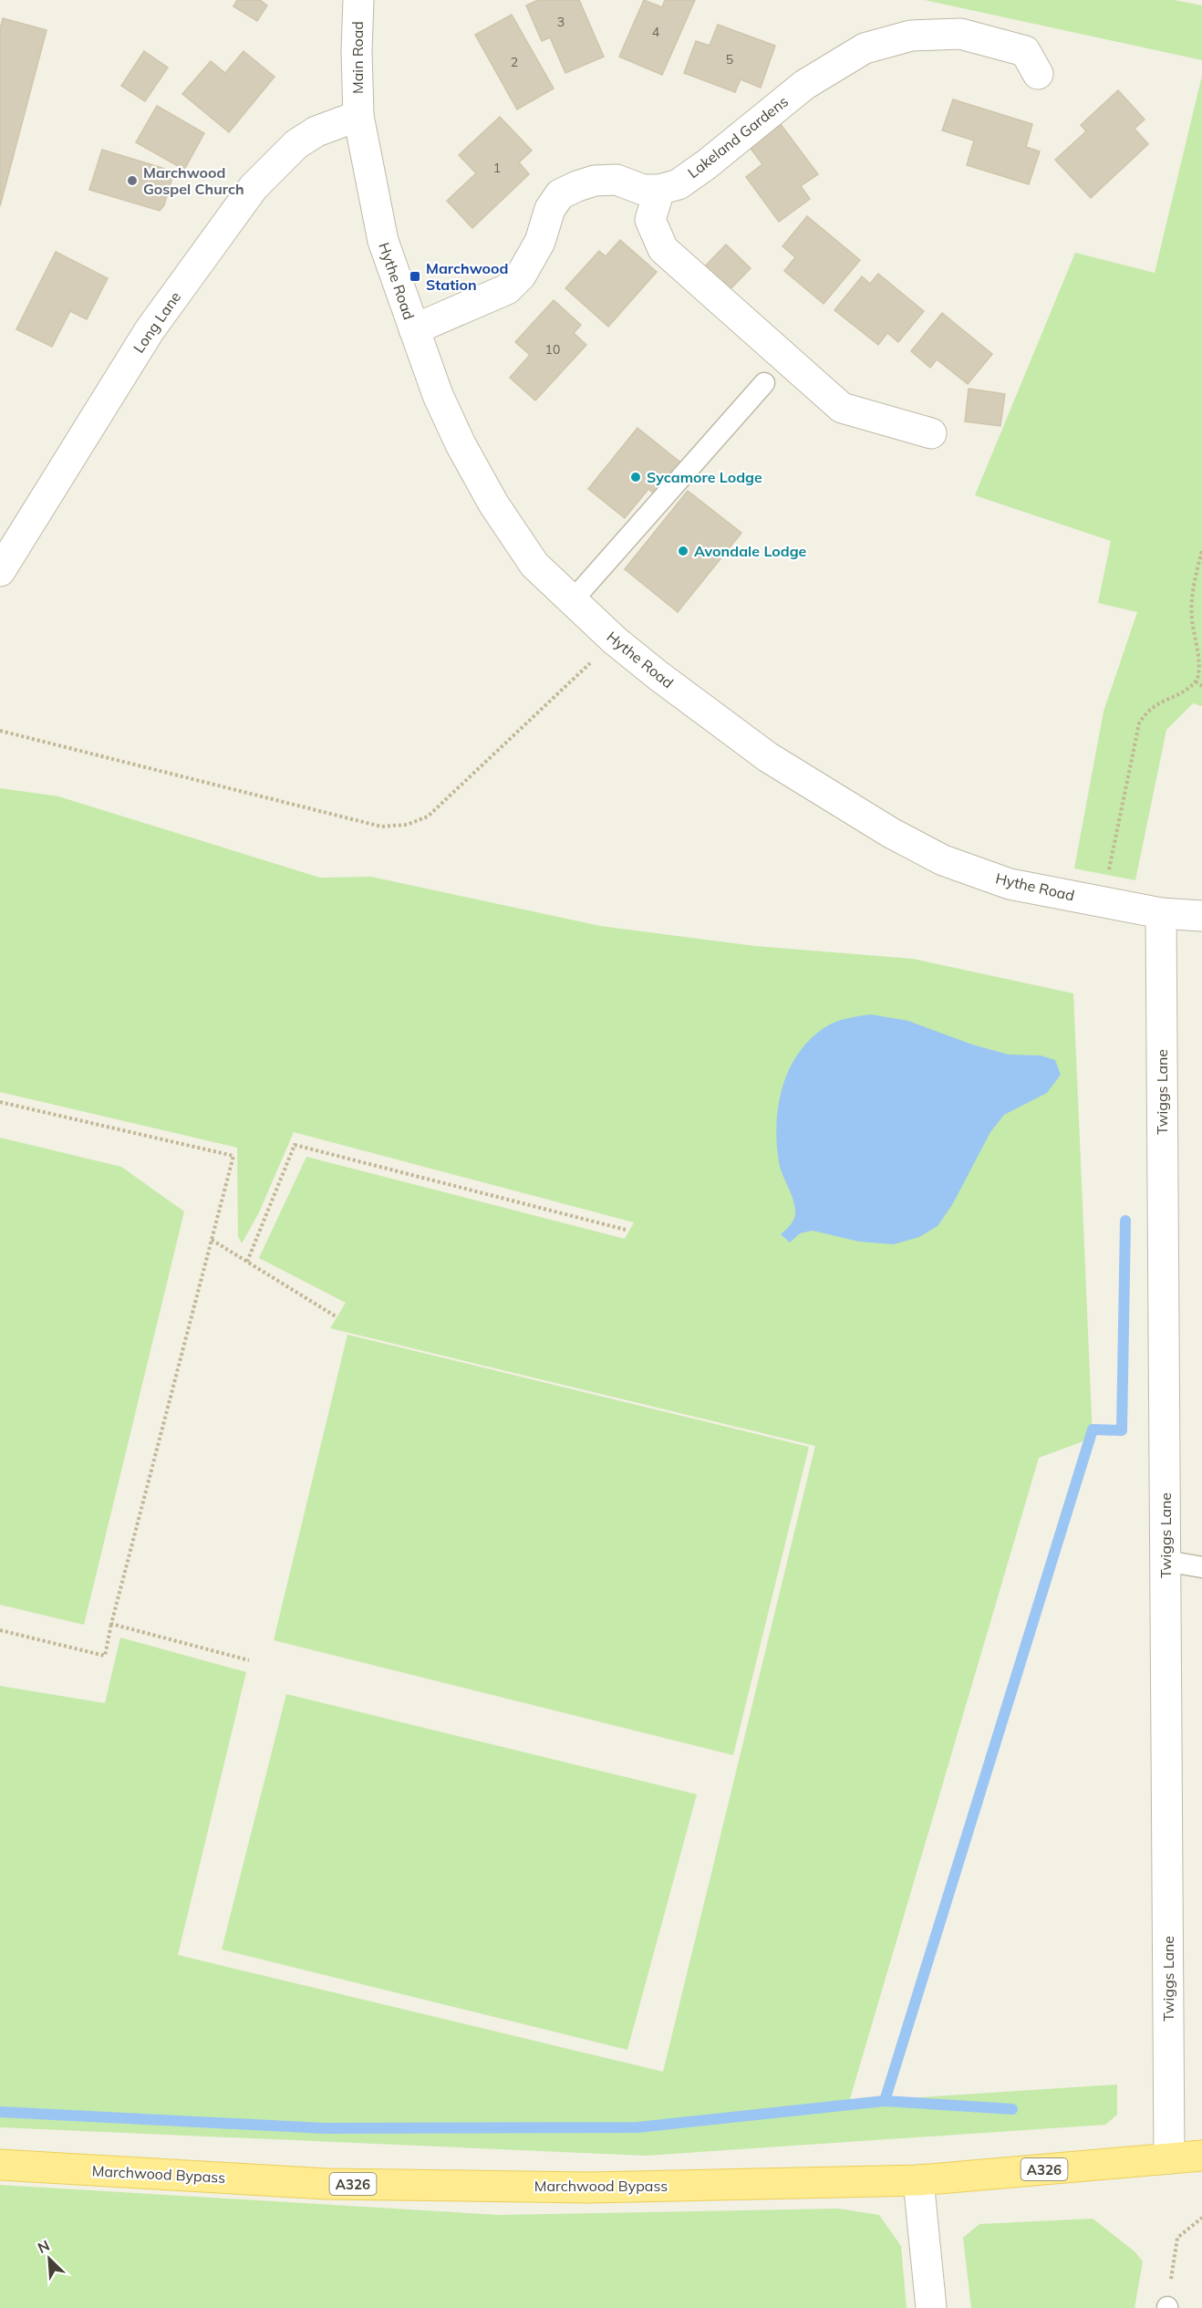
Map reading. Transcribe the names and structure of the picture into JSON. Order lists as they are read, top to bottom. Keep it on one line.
{"streets":{"main road":["A326","Marchwood Bypass"],"street":["Main Road","Lakeland Gardens","Hythe Road","Long Lane","Twiggs Lane"]},"crossings":[["Main Road","Hythe Road"],["Main Road","Long Lane"],["Lakeland Gardens","Hythe Road"],["Hythe Road","Long Lane"],["Hythe Road","Twiggs Lane"],["Twiggs Lane","Marchwood Bypass"]],"places":{"other":["Marchwood Gospel Church","Sycamore Lodge","Avondale Lodge"],"transit":["Marchwood Station"]},"house_numbers":["3","4","5","2","1","10"],"north":"top left"}
